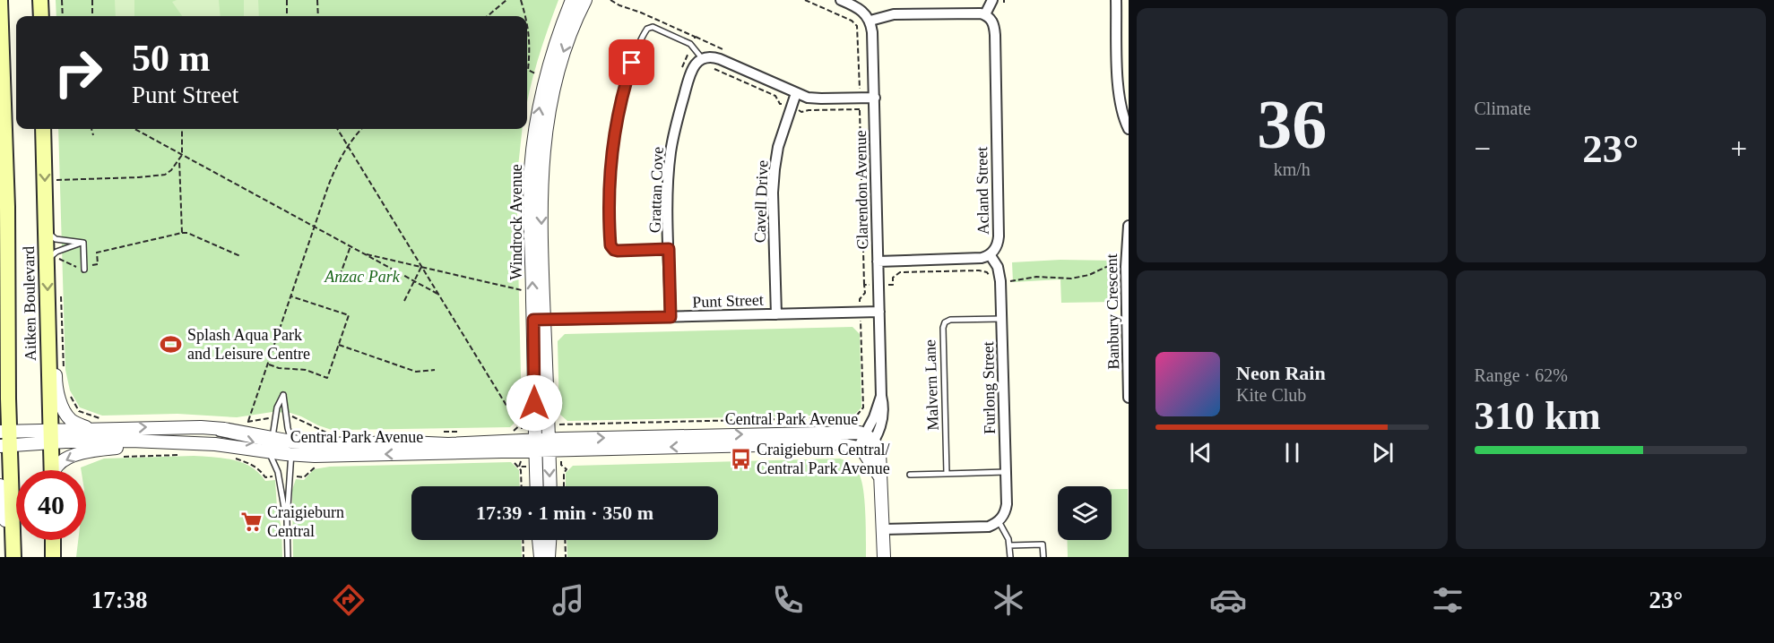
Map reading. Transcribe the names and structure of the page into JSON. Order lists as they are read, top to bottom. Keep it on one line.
{"streets":{"main road":["Aitken Boulevard"],"street":["Grattan Cove","Clarendon Avenue","Acland Street","Cavell Drive","Windrock Avenue","Punt Street","Banbury Crescent","Furlong Street","Central Park Avenue"],"lane":["Malvern Lane"]},"crossings":[["Grattan Cove","Punt Street"],["Clarendon Avenue","Acland Street"],["Clarendon Avenue","Punt Street"],["Clarendon Avenue","Central Park Avenue"],["Acland Street","Furlong Street"],["Cavell Drive","Punt Street"],["Windrock Avenue","Punt Street"],["Windrock Avenue","Central Park Avenue"],["Aitken Boulevard","Central Park Avenue"],["Malvern Lane","Furlong Street"]],"parks":["Anzac Park"],"places":{"sports":["Splash Aqua Park and Leisure Centre"],"bus stop":["Craigieburn Central/ Central Park Avenue"],"supermarket":["Craigieburn Central"]},"page":{"tile":[["36","km/h"],"Climate",["Range · 62%","310 km"]],"turn":["50 m","Punt Street"],"heat":["−","23°","+"],"song":["Neon Rain","Kite Club"],"limit":"40","trip":"17:39 · 1 min · 350 m","tabs":["17:38","23°"]}}
